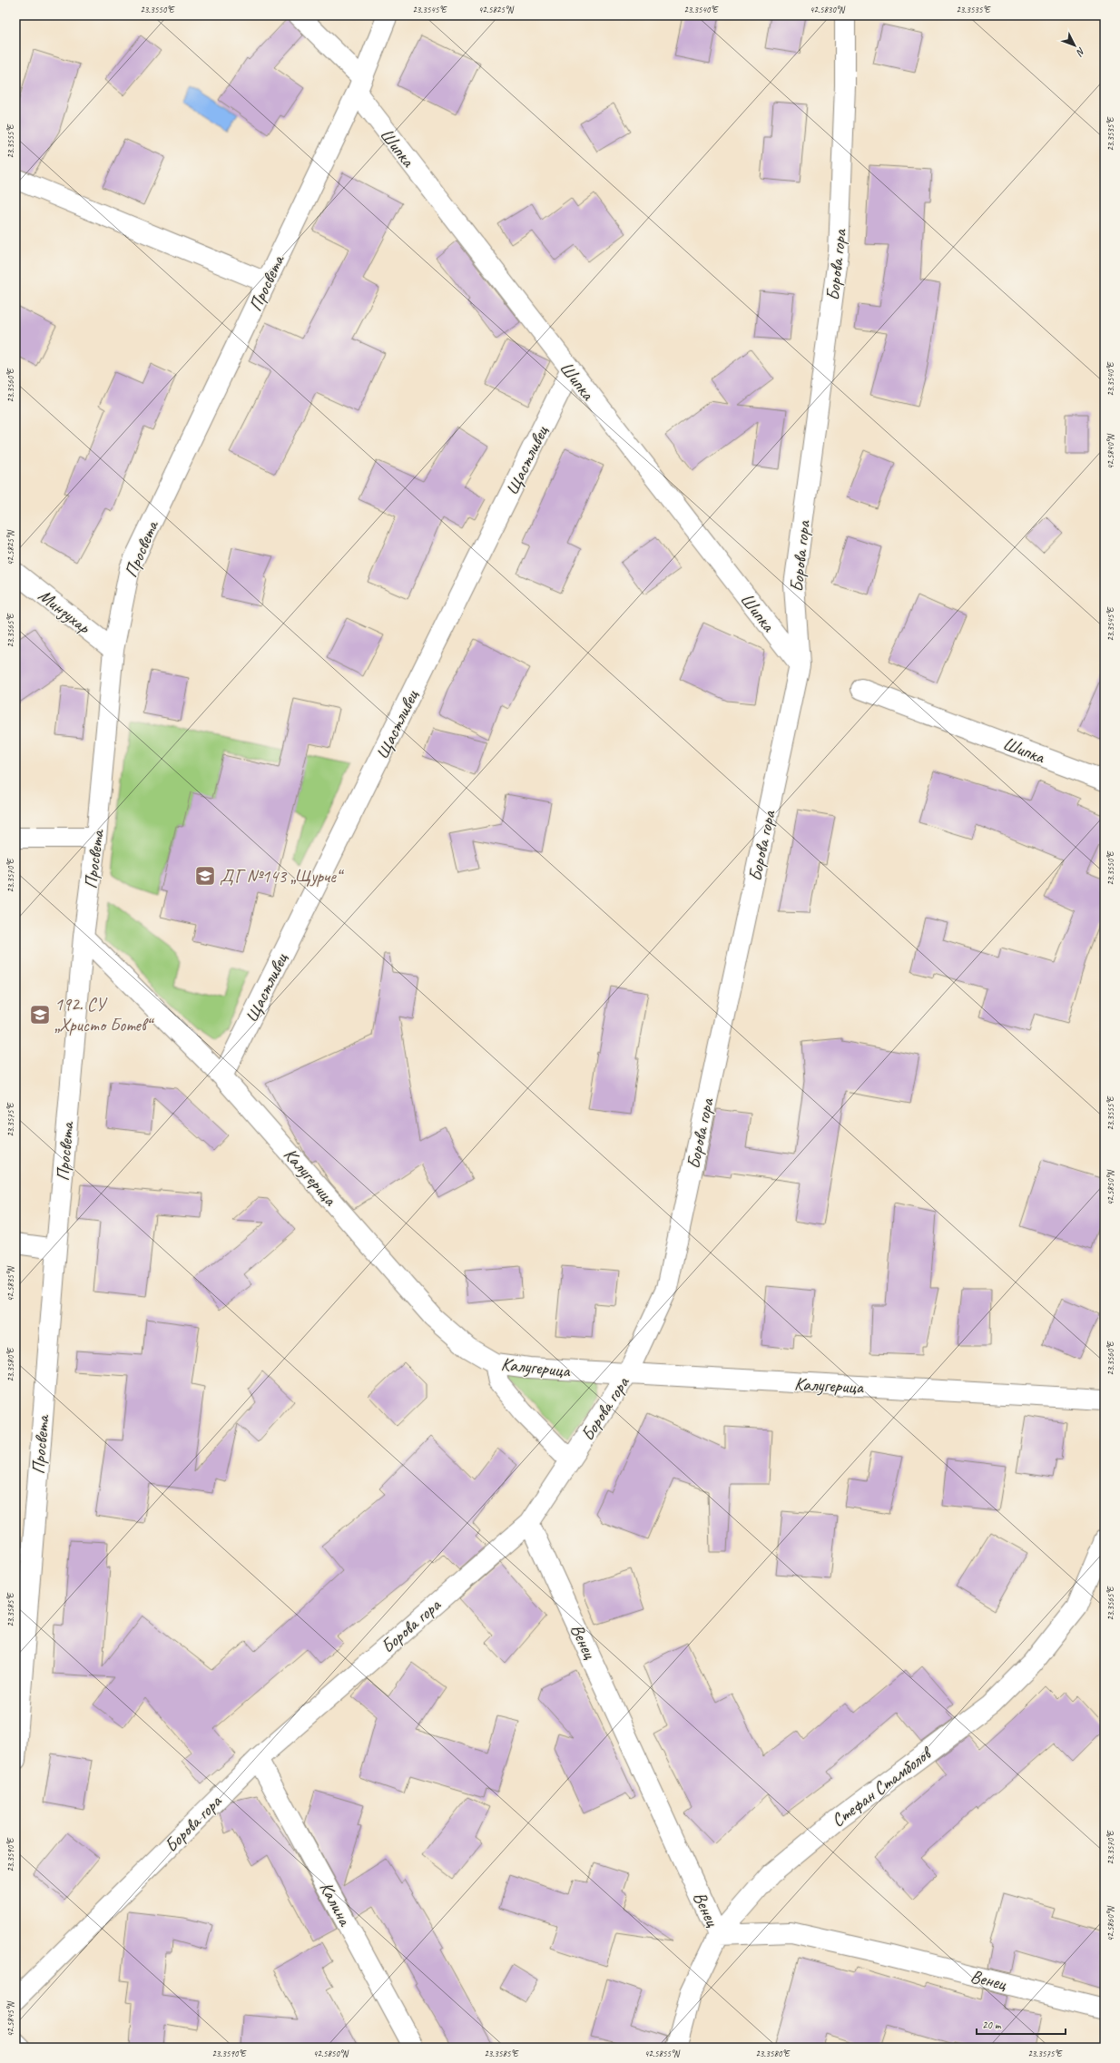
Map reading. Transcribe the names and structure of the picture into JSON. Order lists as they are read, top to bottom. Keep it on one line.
{"streets":{"street":["Шипка","Борова гора","Просвета","Щастливец","Минзухар","Калугерица","Венец","Стефан Стамболов","Калина"]},"crossings":[["Шипка","Борова гора"],["Шипка","Просвета"],["Шипка","Щастливец"],["Борова гора","Калугерица"],["Борова гора","Венец"],["Борова гора","Калина"],["Просвета","Минзухар"],["Просвета","Калугерица"],["Щастливец","Калугерица"],["Венец","Стефан Стамболов"]],"places":{"school or university":["ДГ №143 „Щурче“","192. СУ „Христо Ботев“"]},"scale_bar":"20 m","north":"bottom right","coordinates":["23.3550°E","23.3545°E","42.5825°N","23.3540°E","42.5830°N","23.3535°E","23.3555°E","23.3560°E","42.5840°N","23.3565°E","23.3570°E","23.3575°E","42.5850°N","42.5835°N","23.3580°E","23.3585°E","23.3590°E","42.5860°N","42.5845°N","42.5855°N"]}
